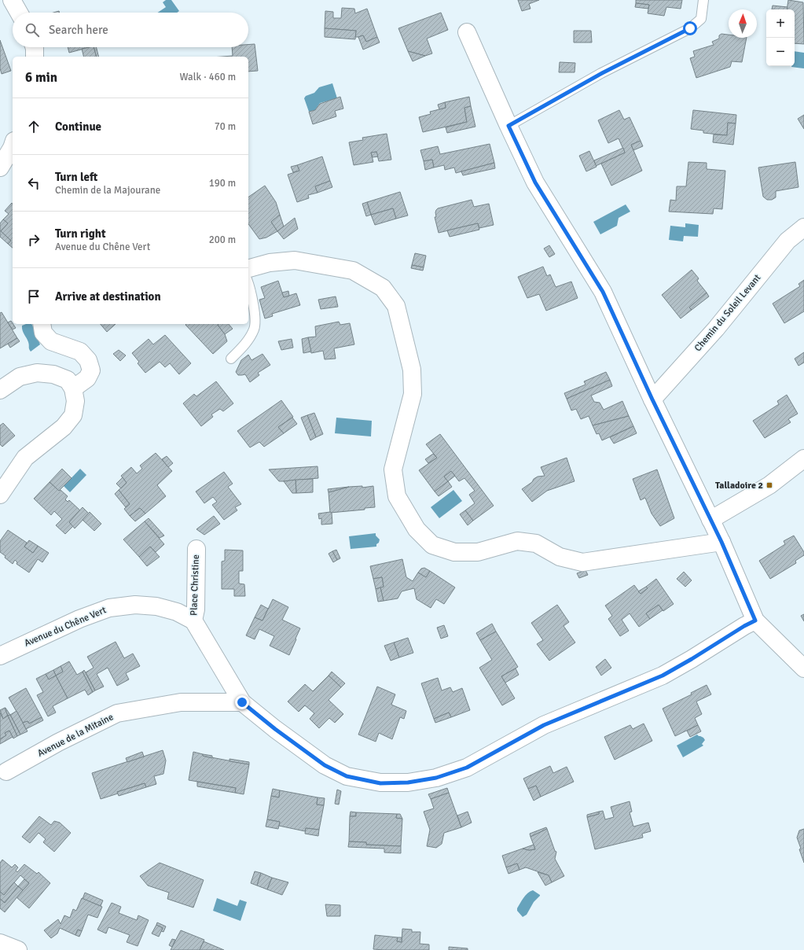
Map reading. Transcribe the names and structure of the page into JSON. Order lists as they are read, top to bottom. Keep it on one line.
{"streets":{"street":["Chemin du Soleil Levant","Place Christine","Avenue du Chêne Vert","Avenue de la Mitaine"]},"crossings":[["Place Christine","Avenue du Chêne Vert"]],"places":{"transit":["Talladoire 2"]},"north":"top","page":{"map_buttons":["+","−"],"search":"Search here","heading":["6 min","Walk · 460 m"],"list":[["Continue","70 m"],["Turn left","Chemin de la Majourane","190 m"],["Turn right","Avenue du Chêne Vert","200 m"],"Arrive at destination"]}}
